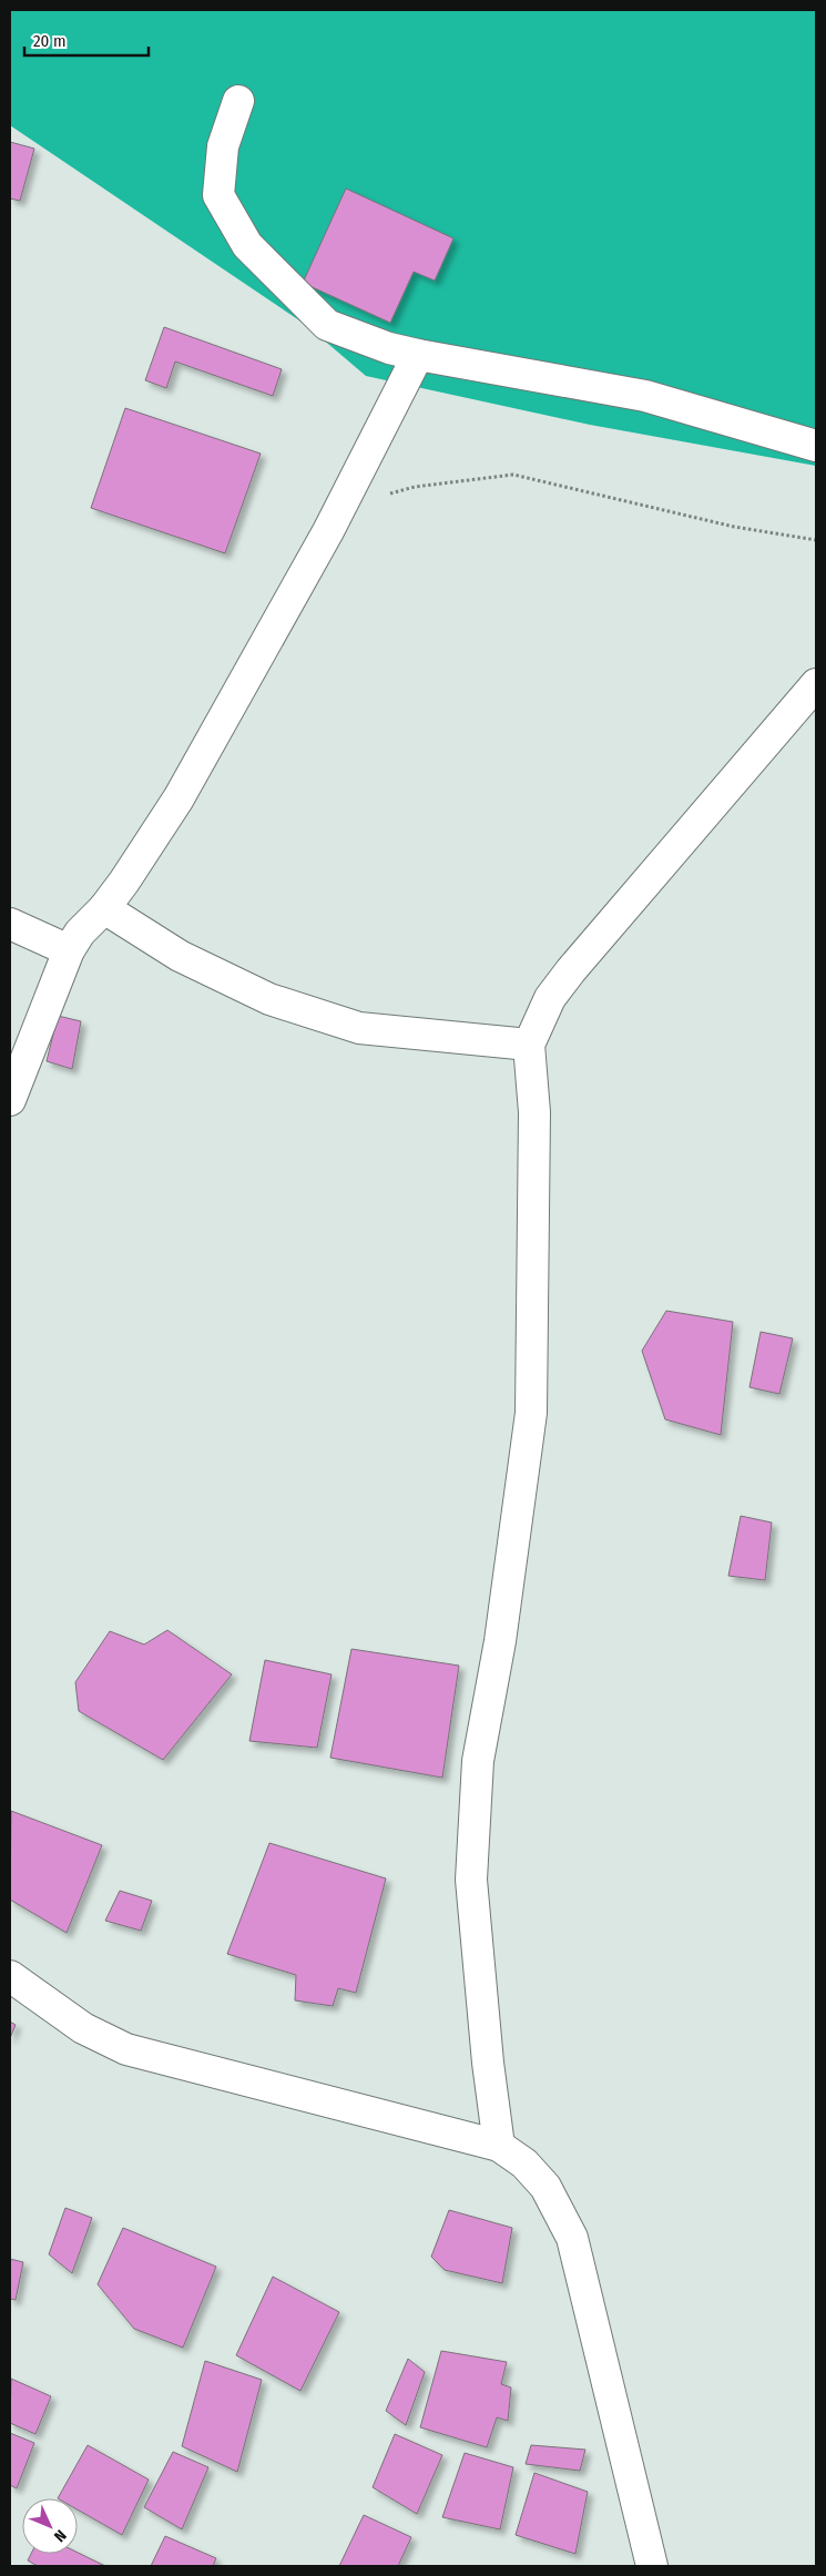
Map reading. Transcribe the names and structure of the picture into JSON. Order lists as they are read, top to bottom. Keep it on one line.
{"scale_bar":"20 m","north":"bottom right"}
